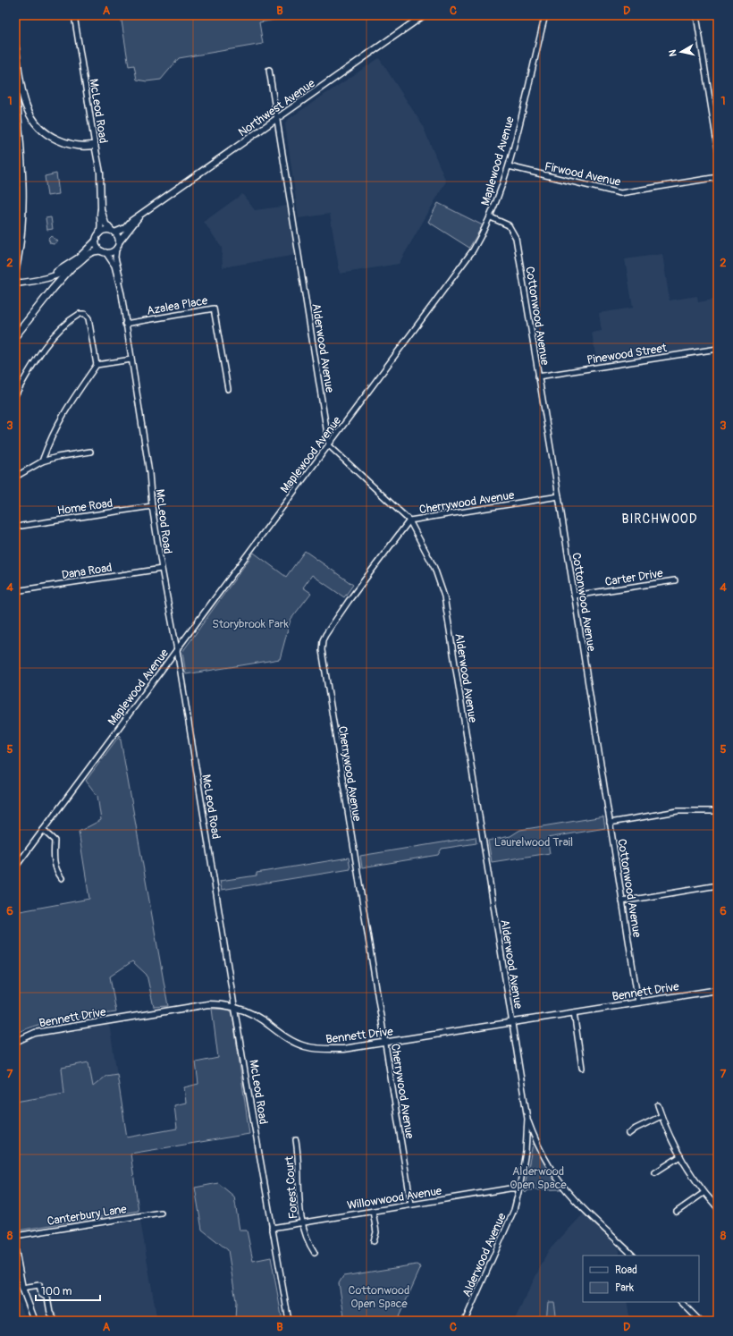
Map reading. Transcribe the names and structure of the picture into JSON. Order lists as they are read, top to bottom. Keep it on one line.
{"streets":{"main road":["Northwest Avenue","McLeod Road","Bennett Drive"],"street":["Maplewood Avenue","Firwood Avenue","Azalea Place","Cottonwood Avenue","Alderwood Avenue","Pinewood Street","Cherrywood Avenue","Home Road","Dana Road","Carter Drive","Forest Court","Willowwood Avenue","Canterbury Lane"]},"crossings":[["Northwest Avenue","McLeod Road"],["Northwest Avenue","Alderwood Avenue"],["McLeod Road","Maplewood Avenue"],["McLeod Road","Azalea Place"],["McLeod Road","Home Road"],["McLeod Road","Dana Road"],["McLeod Road","Bennett Drive"],["McLeod Road","Willowwood Avenue"],["Maplewood Avenue","Firwood Avenue"],["Maplewood Avenue","Cottonwood Avenue"],["Maplewood Avenue","Alderwood Avenue"],["Cottonwood Avenue","Pinewood Street"],["Cottonwood Avenue","Cherrywood Avenue"],["Cottonwood Avenue","Carter Drive"],["Cottonwood Avenue","Bennett Drive"],["Alderwood Avenue","Cherrywood Avenue"],["Alderwood Avenue","Bennett Drive"],["Alderwood Avenue","Willowwood Avenue"],["Cherrywood Avenue","Bennett Drive"],["Cherrywood Avenue","Willowwood Avenue"],["Forest Court","Willowwood Avenue"]],"districts":["BIRCHWOOD"],"parks":["Storybrook Park","Laurelwood Trail","Alderwood Open Space","Cottonwood Open Space"],"legend":["Road","Park"],"scale_bar":"100 m","north":"left","grid":{"columns":["A","B","C","D"],"rows":["1","2","3","4","5","6","7","8"]}}
